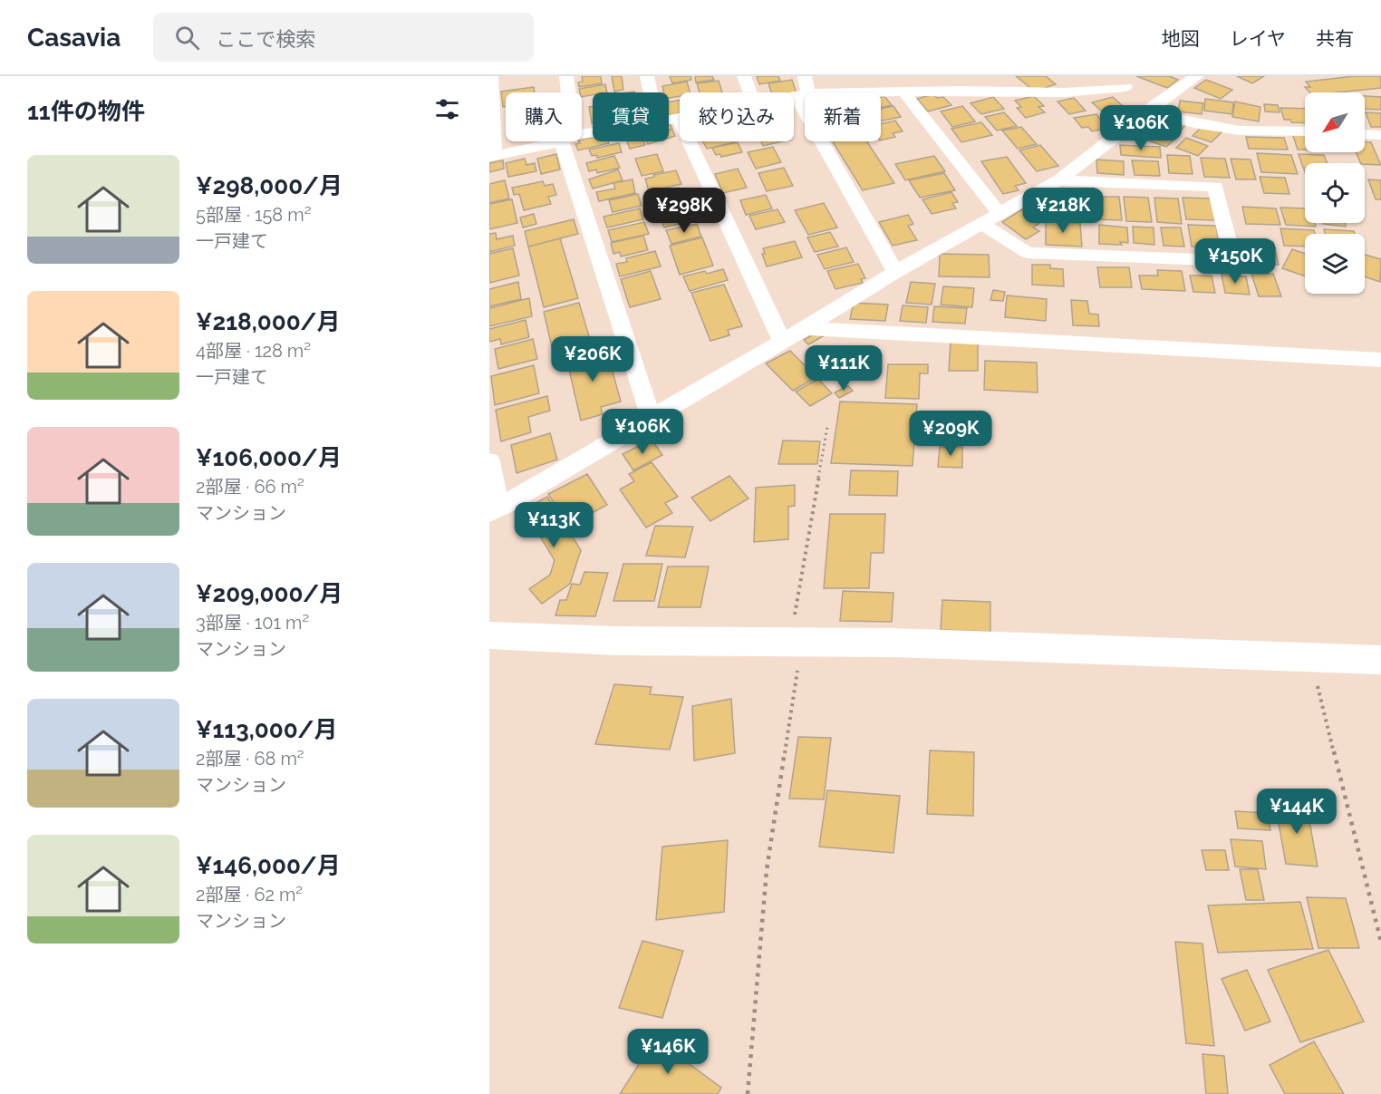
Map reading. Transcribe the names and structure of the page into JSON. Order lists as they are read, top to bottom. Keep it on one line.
{"north":"bottom left","page":{"header":"Casavia","search":"ここで検索","nav":["地図","レイヤ","共有"],"heading":"11件の物件","chip":["購入","賃貸","絞り込み","新着"],"price":["¥106K","¥298K","¥218K","¥150K","¥206K","¥111K","¥106K","¥209K","¥113K","¥144K","¥146K"],"list":[{"name":"¥298,000/月","note":"5部屋 · 158 m² · 一戸建て"},{"name":"¥218,000/月","note":"4部屋 · 128 m² · 一戸建て"},{"name":"¥106,000/月","note":"2部屋 · 66 m² · マンション"},{"name":"¥209,000/月","note":"3部屋 · 101 m² · マンション"},{"name":"¥113,000/月","note":"2部屋 · 68 m² · マンション"},{"name":"¥146,000/月","note":"2部屋 · 62 m² · マンション"}]}}
